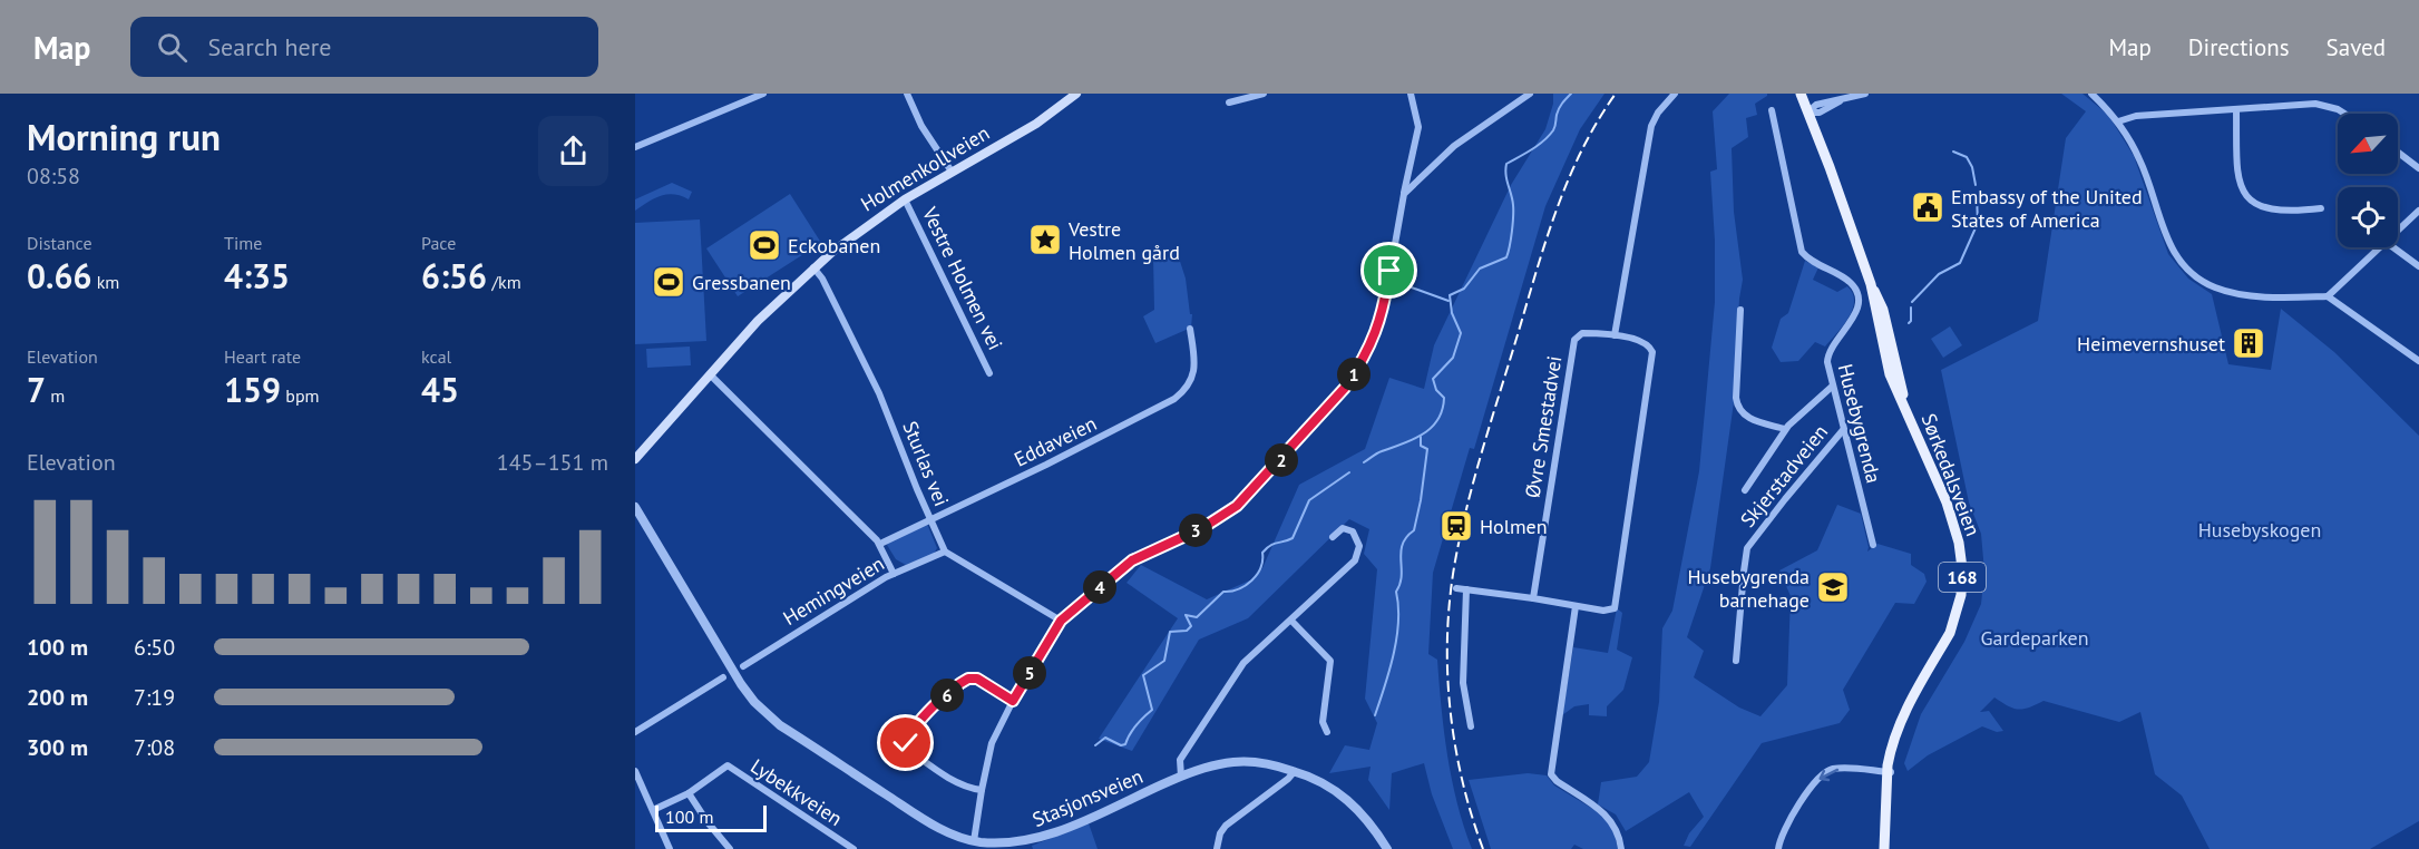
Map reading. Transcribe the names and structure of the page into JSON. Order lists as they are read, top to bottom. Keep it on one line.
{"streets":{"main road":["Holmenkollveien","Sørkedalsveien","168"],"street":["Vestre Holmen vei","Husebygrenda","Øvre Smestadvei","Eddaveien","Sturlas vei","Skjerstadveien","Hemingveien","Lybekkveien","Stasjonsveien"]},"crossings":[["Holmenkollveien","Vestre Holmen vei"],["Holmenkollveien","Sturlas vei"],["Husebygrenda","Skjerstadveien"],["Eddaveien","Sturlas vei"],["Sturlas vei","Hemingveien"]],"parks":["Husebyskogen","Gardeparken"],"places":{"public building":["Embassy of the United States of America"],"place":["Vestre Holmen gård"],"sports":["Eckobanen","Gressbanen"],"building":["Heimevernshuset"],"station":["Holmen"],"school or university":["Husebygrenda barnehage"]},"scale_bar":"100 m","north":"bottom left","page":{"header":"Map","search":"Search here","nav":["Map","Directions","Saved"],"heading":["Morning run","08:58"],"stats":[["Distance","0.66 km"],["Time","4:35"],["Pace","6:56 /km"],["Elevation","7 m"],["Heart rate","159 bpm"],["kcal","45"]],"pins":["1","2","3","4","5","6"],"chart":["Elevation","145–151 m"],"list":[{"name":"100 m","note":"6:50"},{"name":"200 m","note":"7:19"},{"name":"300 m","note":"7:08"}],"scale":"100 m"}}
